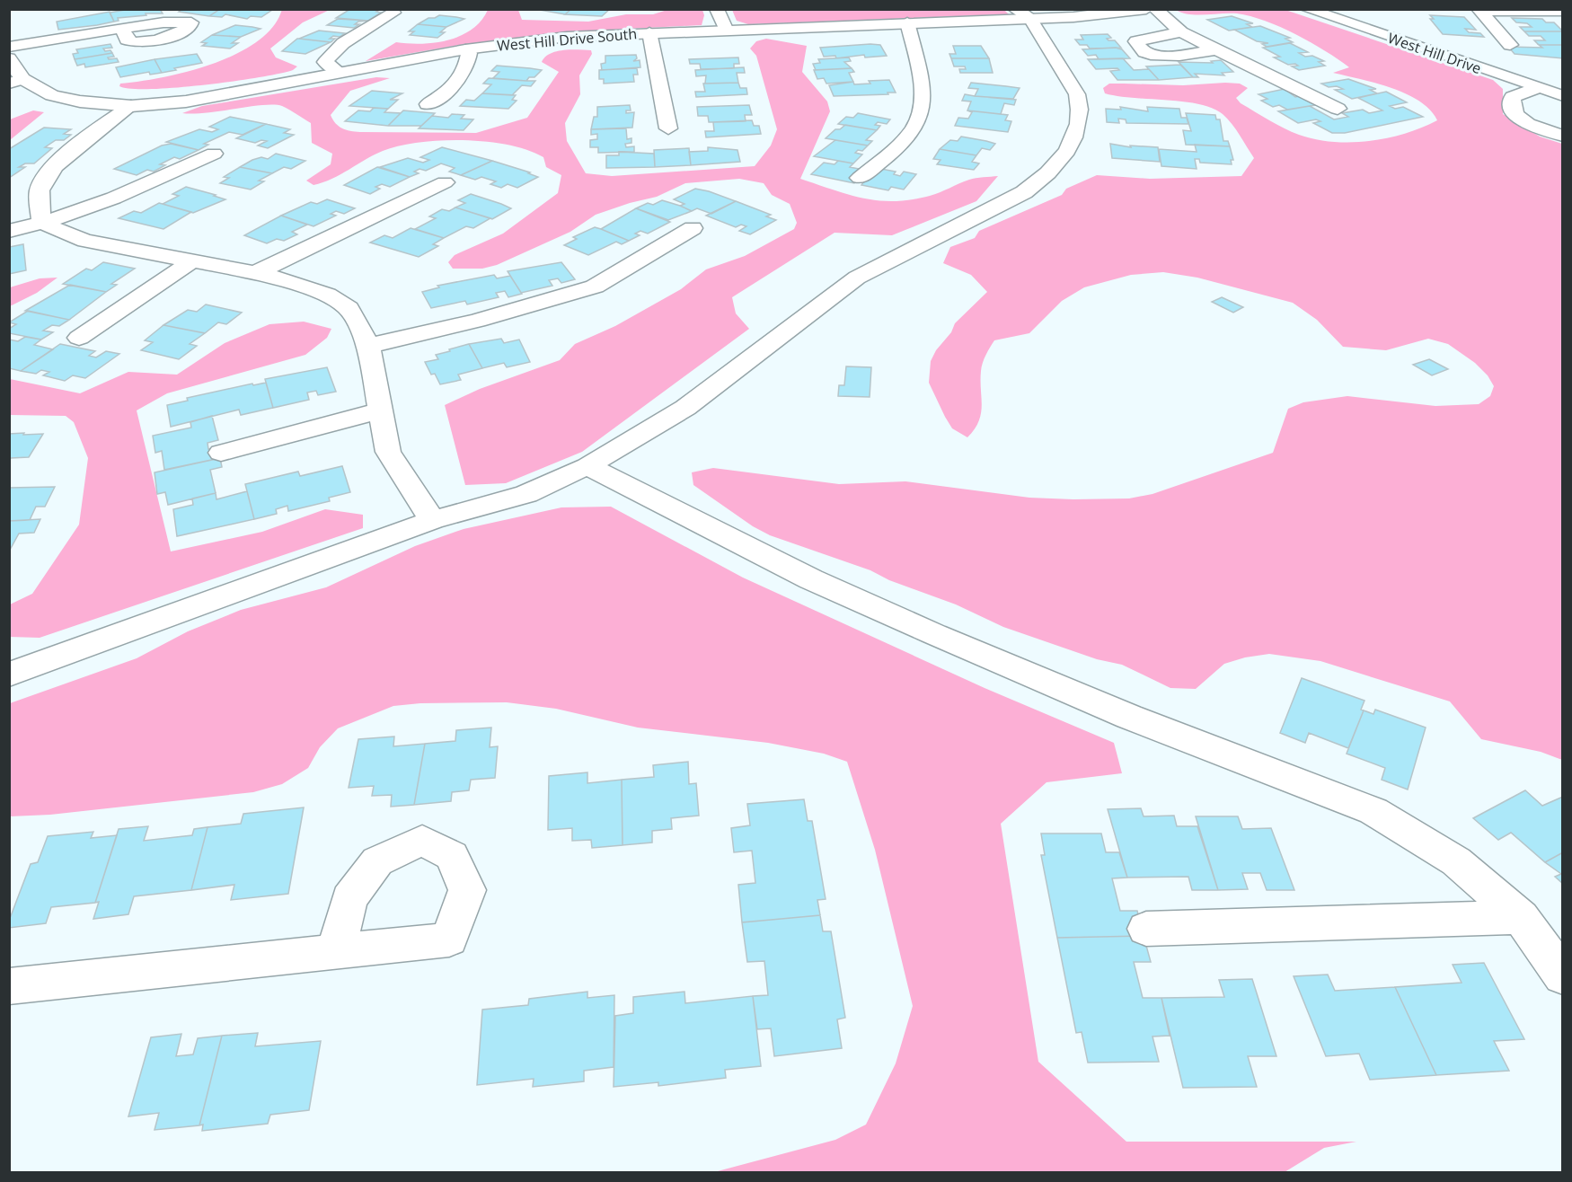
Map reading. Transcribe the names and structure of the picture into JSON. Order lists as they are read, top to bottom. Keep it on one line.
{"streets":{"street":["West Hill Drive South","West Hill Drive"]}}
